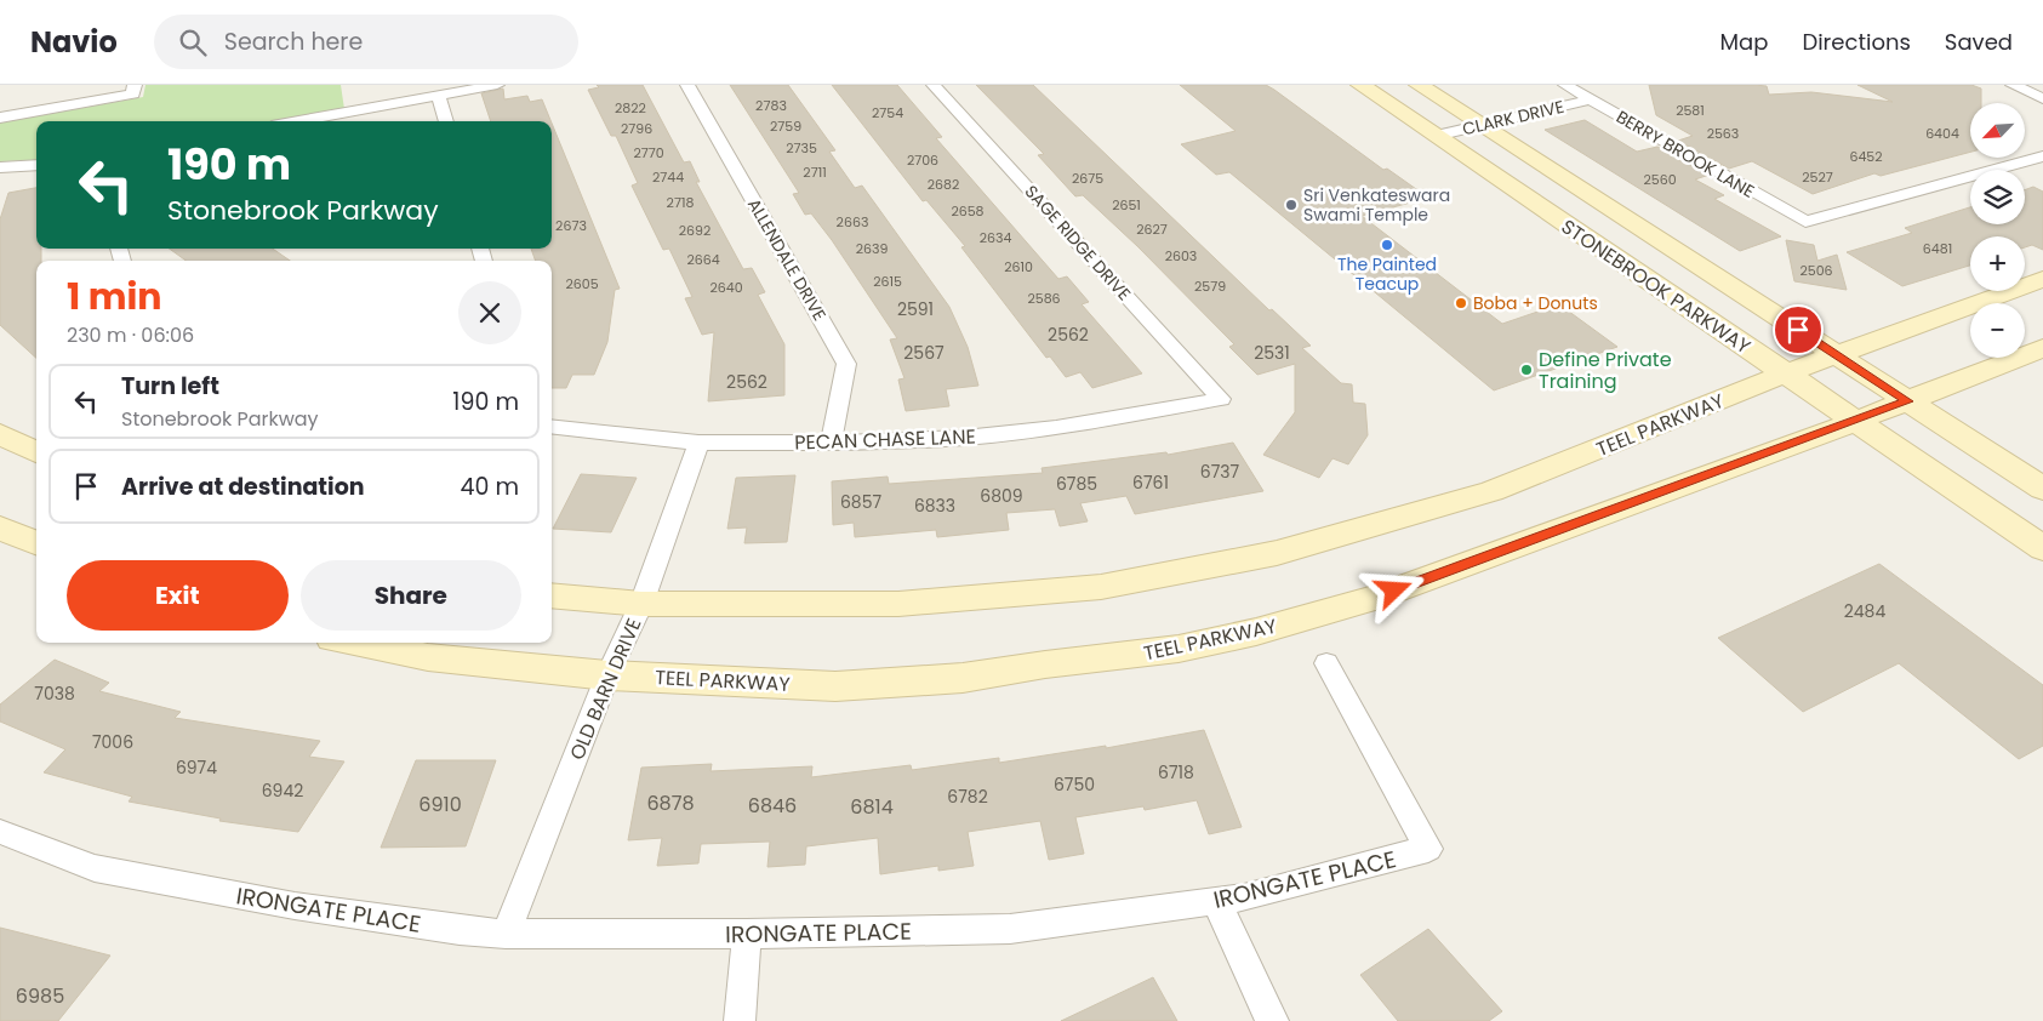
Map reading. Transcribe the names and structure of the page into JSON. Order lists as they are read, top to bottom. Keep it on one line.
{"streets":{"main road":["STONEBROOK PARKWAY","TEEL PARKWAY"],"street":["CLARK DRIVE","BERRY BROOK LANE","SAGE RIDGE DRIVE","ALLENDALE DRIVE","PECAN CHASE LANE","OLD BARN DRIVE","IRONGATE PLACE"]},"crossings":[["CLARK DRIVE","BERRY BROOK LANE"],["CLARK DRIVE","STONEBROOK PARKWAY"],["SAGE RIDGE DRIVE","PECAN CHASE LANE"],["ALLENDALE DRIVE","PECAN CHASE LANE"],["STONEBROOK PARKWAY","TEEL PARKWAY"],["TEEL PARKWAY","OLD BARN DRIVE"],["PECAN CHASE LANE","OLD BARN DRIVE"],["OLD BARN DRIVE","IRONGATE PLACE"]],"places":["Sri Venkateswara Swami Temple","The Painted Teacup","Boba + Donuts","Define Private Training"],"house_numbers":["2783","2822","2581","2754","2759","2796","2563","6404","2735","2770","6452","2706","2711","2744","2527","2675","2560","2682","2718","2651","2658","2663","2673","2627","2692","2634","2639","6481","2603","2664","2610","2506","2615","2605","2579","2640","2586","2591","2562","2567","2531","2562","6737","6761","6785","6809","6857","6833","2484","7038","7006","6974","6718","6750","6942","6782","6878","6910","6846","6814","6985"],"north":"bottom left","page":{"header":"Navio","search":"Search here","nav":["Map","Directions","Saved"],"map_buttons":["+","−"],"turn":["190 m","Stonebrook Parkway"],"heading":["1 min","230 m · 06:06"],"list":[{"name":"Turn left","note":"Stonebrook Parkway","value":"190 m"},{"name":"Arrive at destination","value":"40 m"}],"buttons":["Exit","Share"]}}
